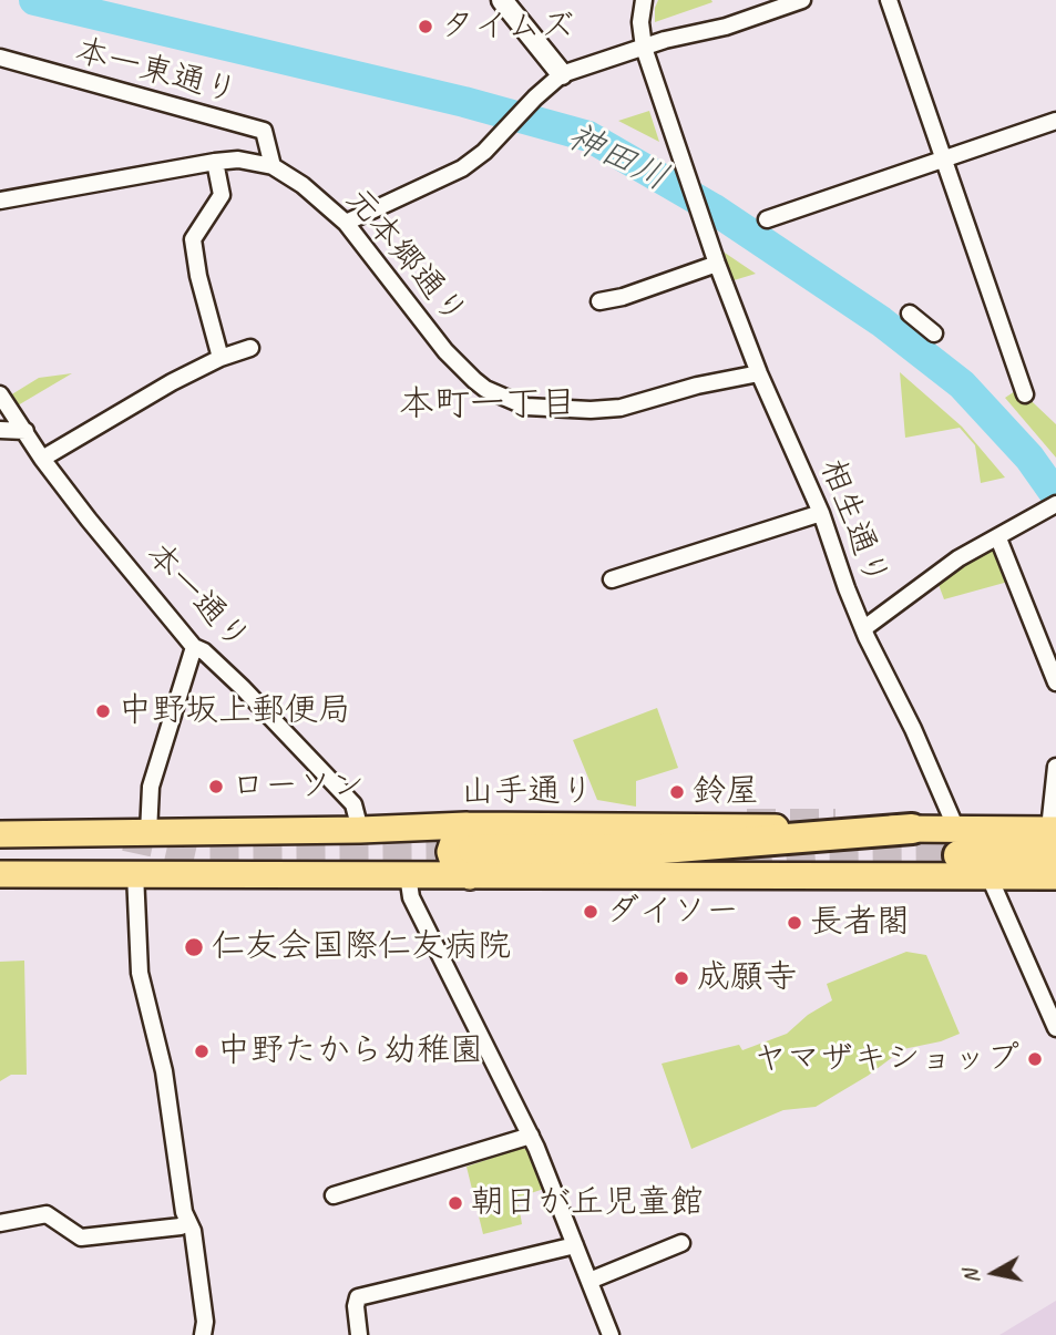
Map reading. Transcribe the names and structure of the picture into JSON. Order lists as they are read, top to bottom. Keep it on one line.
{"streets":{"main road":["山手通り"],"street":["本一東通り","元本郷通り","相生通り","本一通り"]},"crossings":[["本一東通り","元本郷通り"],["元本郷通り","相生通り"],["本一通り","山手通り"]],"districts":["本町一丁目"],"water":["神田川"],"places":["タイムズ","中野坂上郵便局","ローソン","鈴屋","ダイソー","長者閣","仁友会国際仁友病院","成願寺","中野たから幼稚園","ヤマザキショップ","朝日が丘児童館"],"north":"left"}
